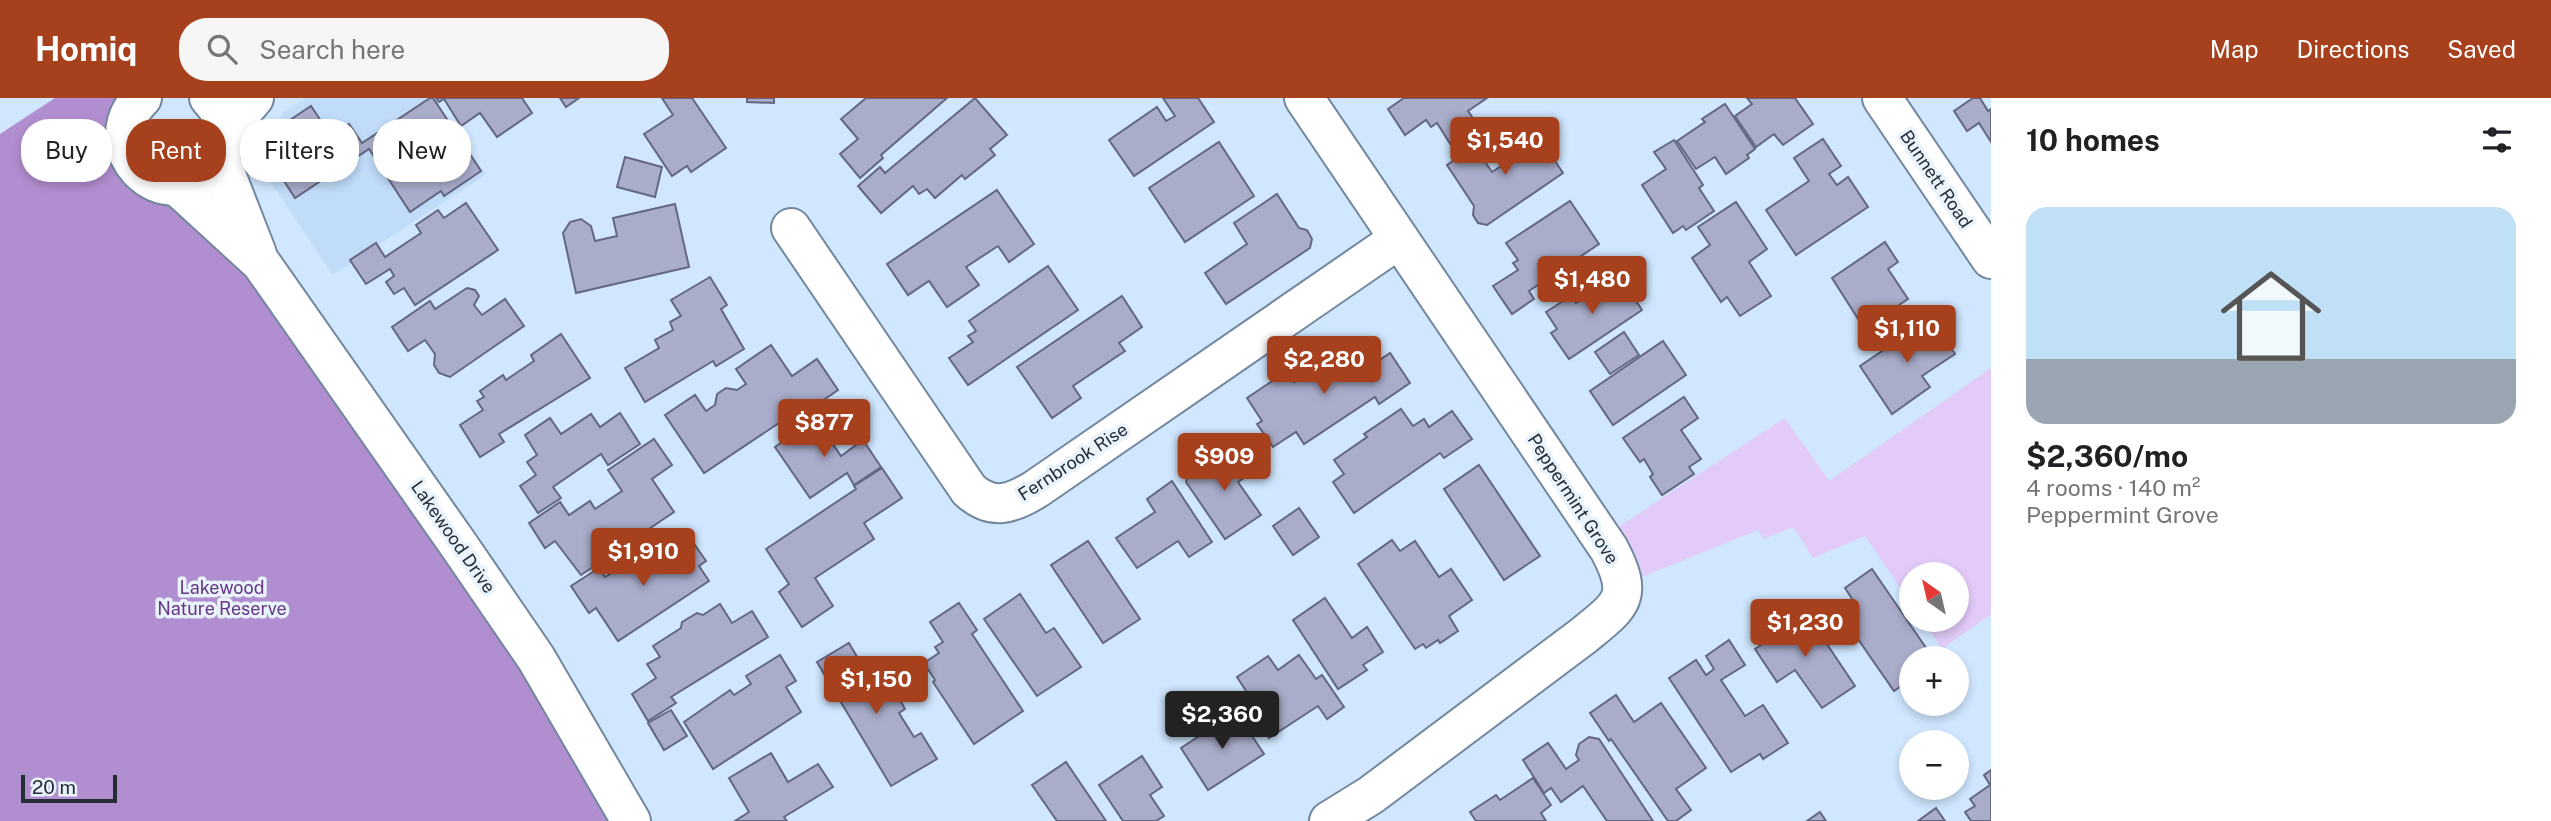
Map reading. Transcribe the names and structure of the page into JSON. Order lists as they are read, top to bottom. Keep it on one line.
{"streets":{"street":["Bunnett Road","Fernbrook Rise","Peppermint Grove","Lakewood Drive"]},"crossings":[["Fernbrook Rise","Peppermint Grove"]],"parks":["Lakewood Nature Reserve"],"scale_bar":"20 m","north":"top left","page":{"header":"Homiq","search":"Search here","nav":["Map","Directions","Saved"],"heading":"10 homes","price":["$1,540","$1,480","$1,110","$2,280","$877","$909","$1,910","$1,230","$1,150","$2,360"],"chip":["Buy","Rent","Filters","New"],"list":[{"name":"$2,360/mo","note":"4 rooms · 140 m² · Peppermint Grove"}],"map_buttons":["+","−"],"scale":"20 m"}}
